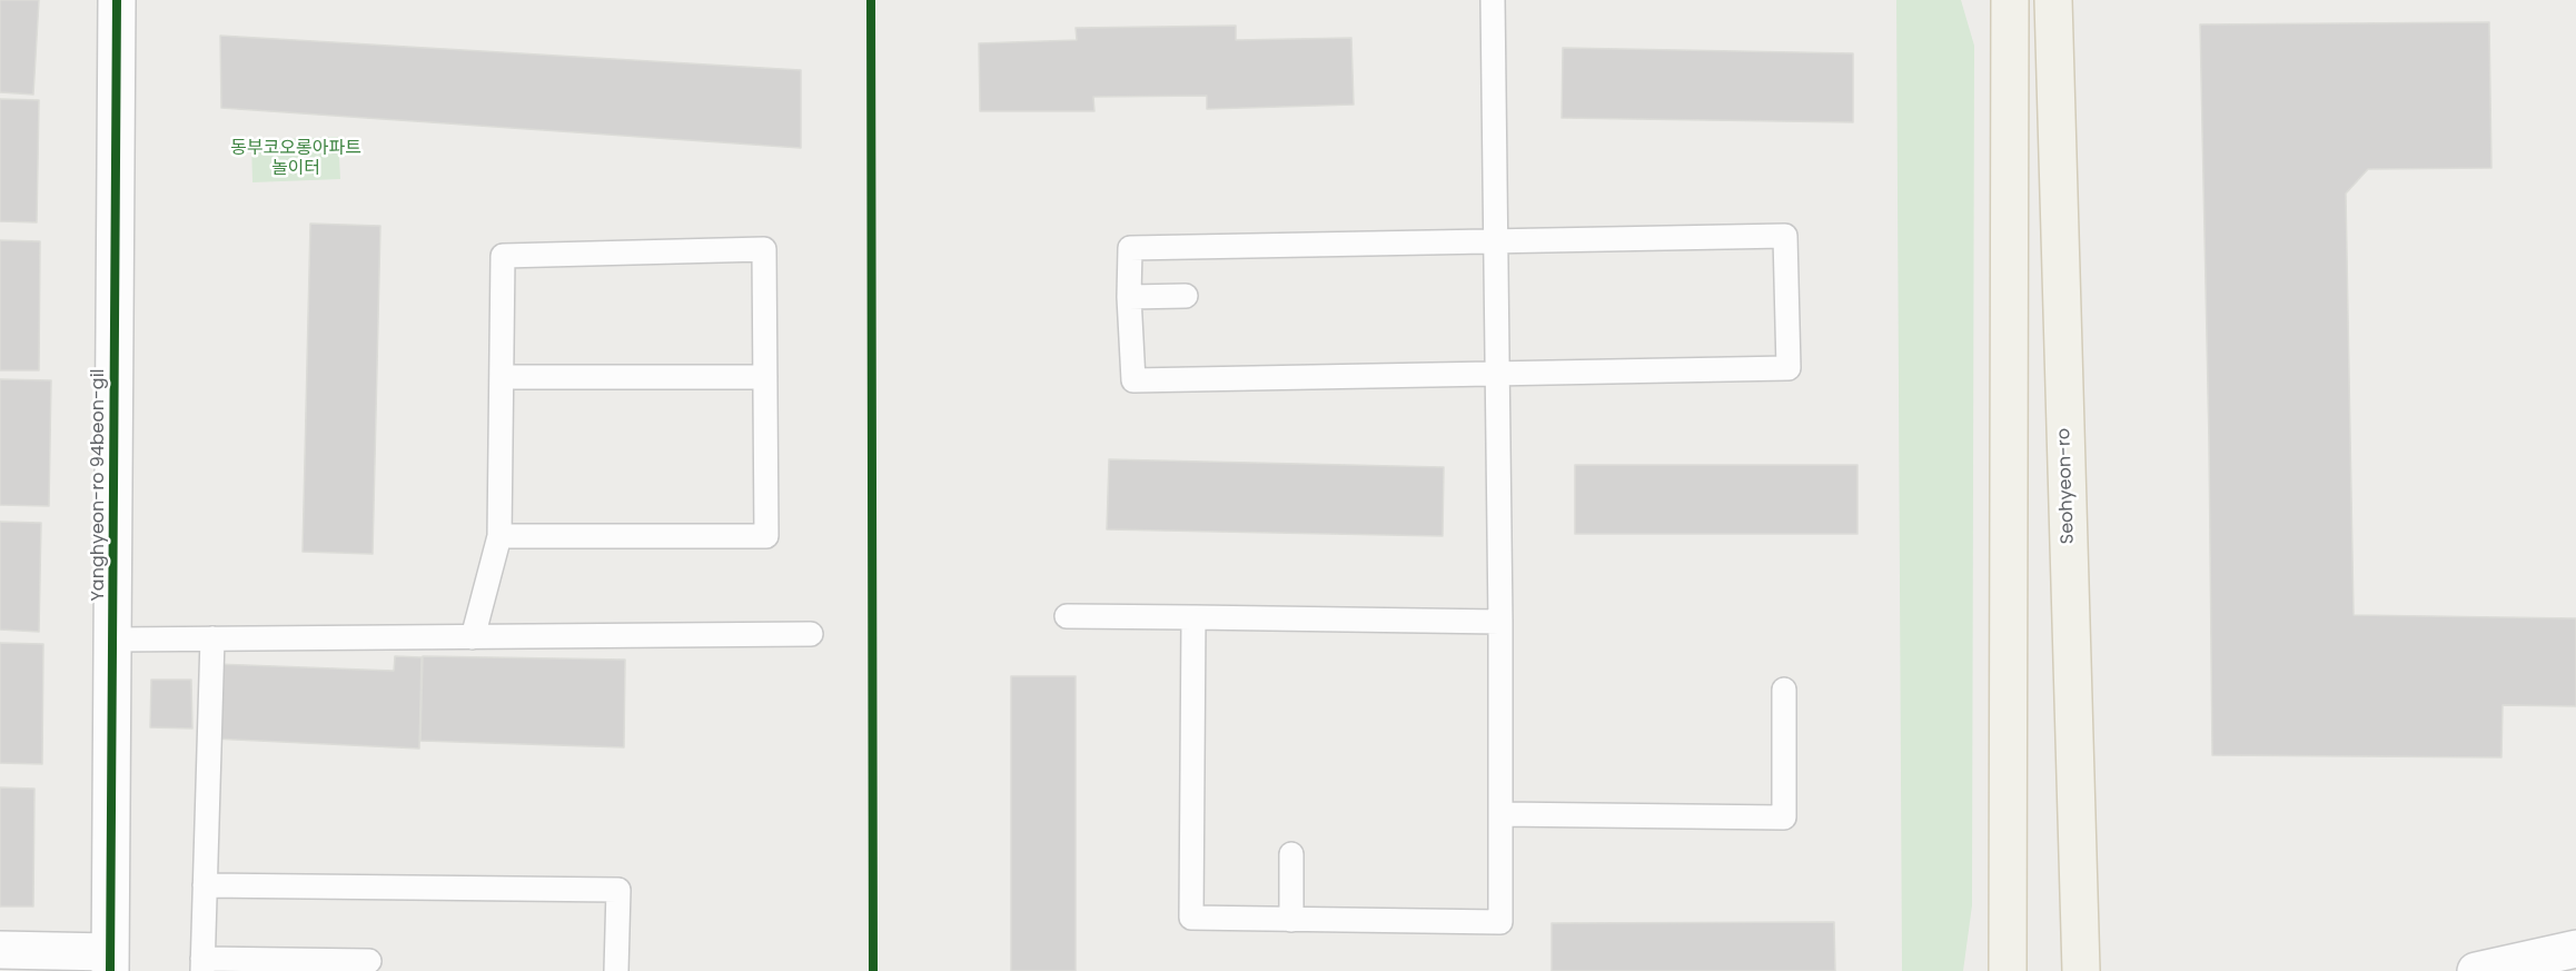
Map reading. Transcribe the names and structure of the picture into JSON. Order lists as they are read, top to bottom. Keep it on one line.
{"streets":{"main road":["Seohyeon-ro"],"street":["Yanghyeon-ro 94beon-gil"]},"parks":["동부코오롱아파트 놀이터"]}
